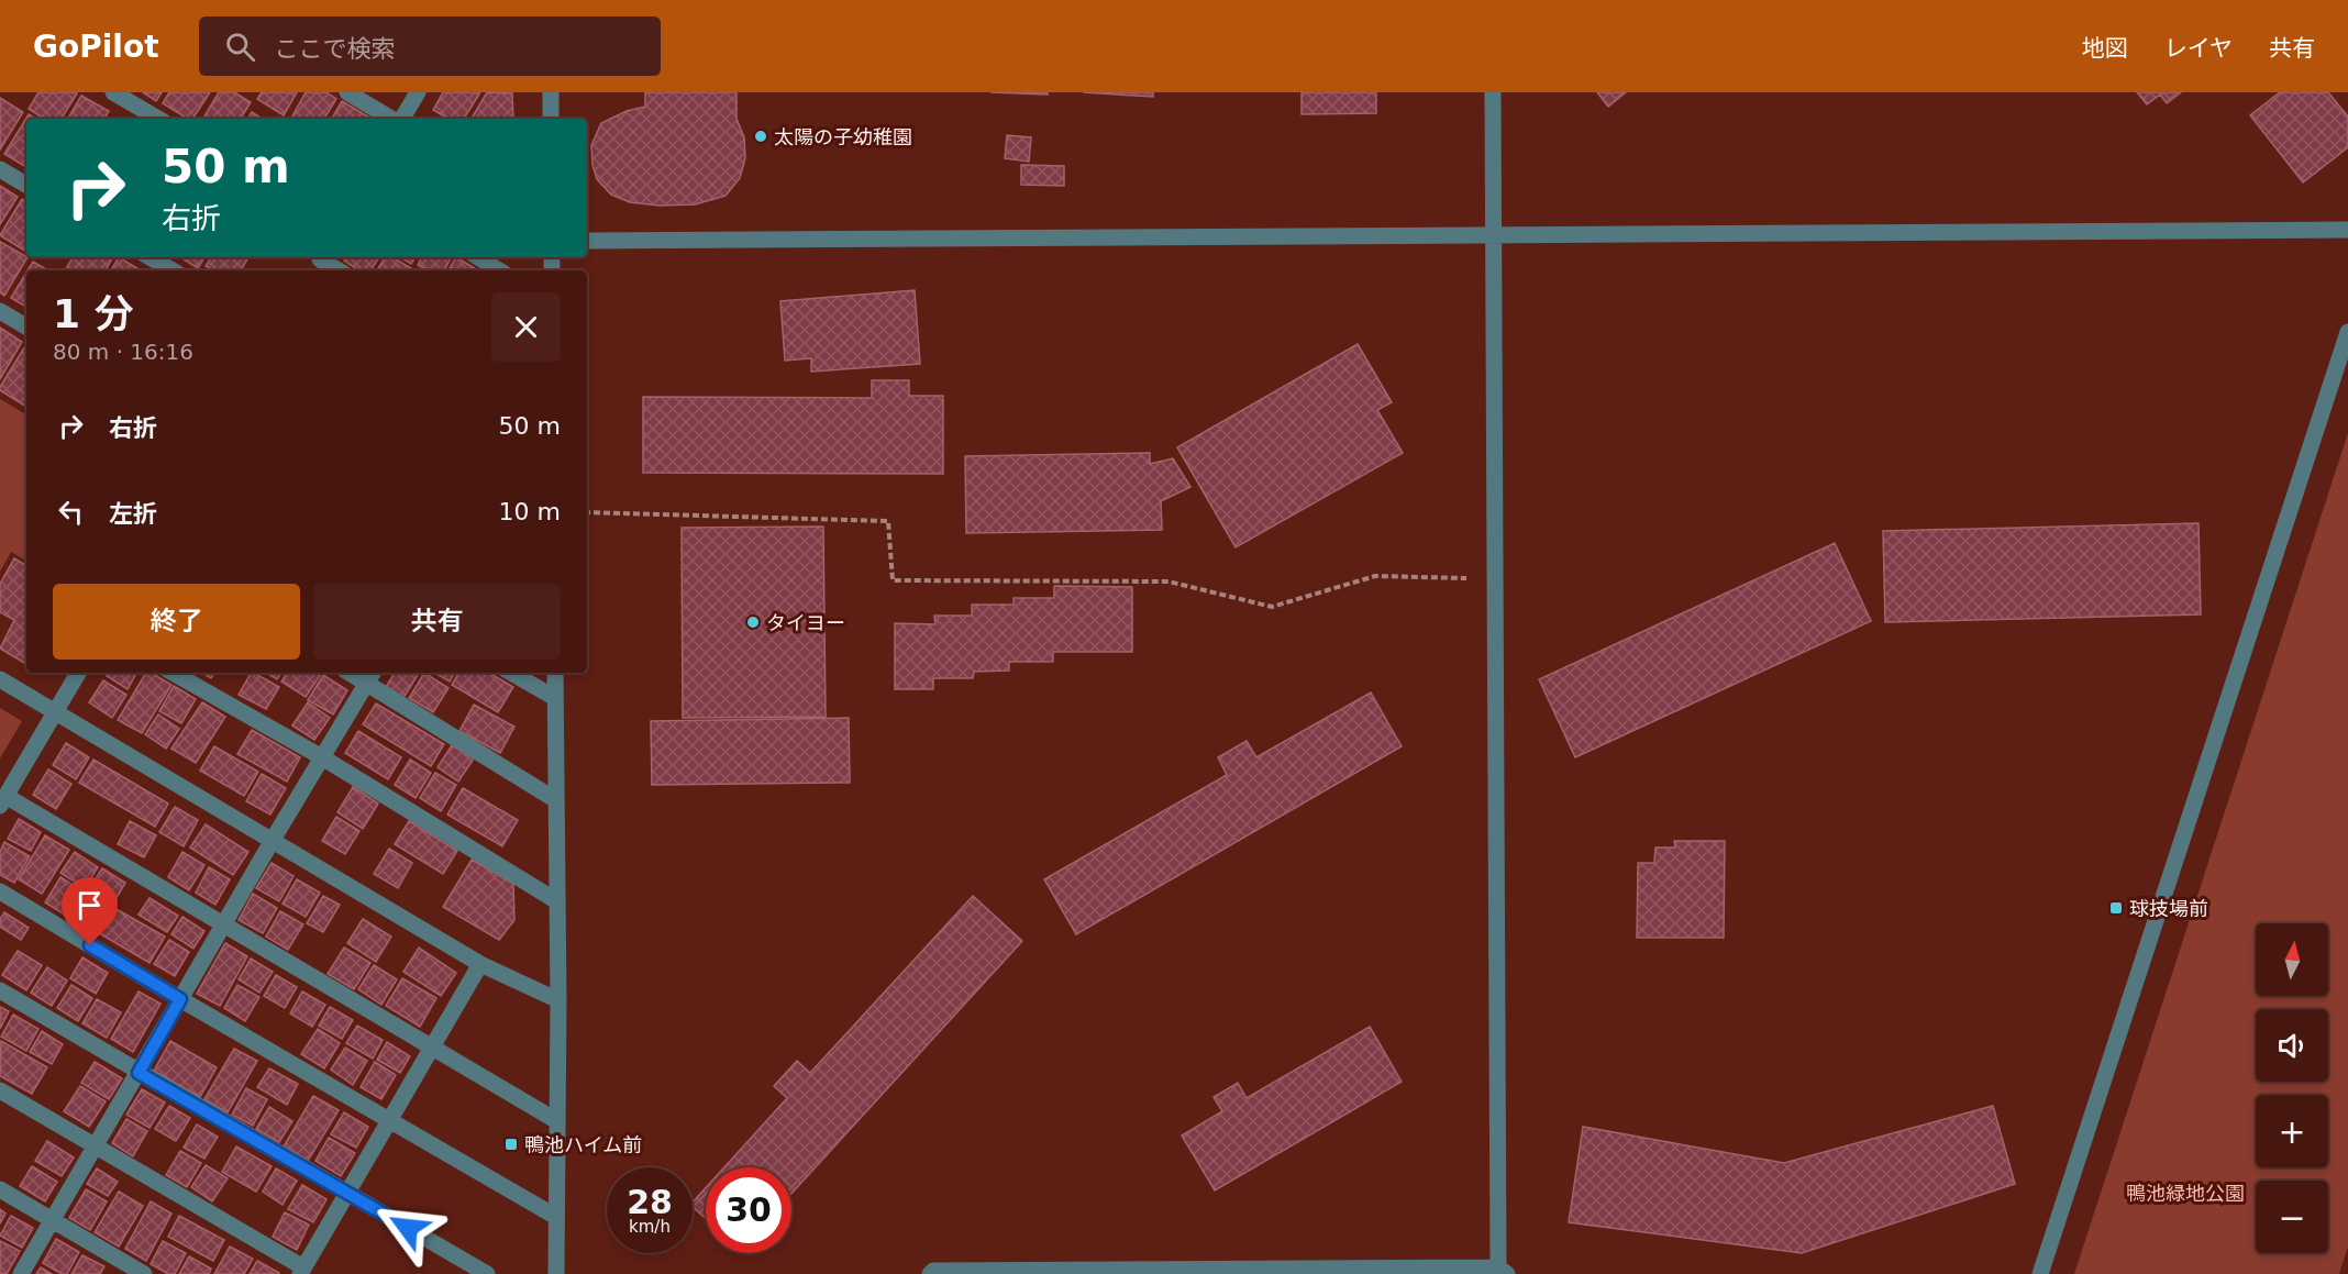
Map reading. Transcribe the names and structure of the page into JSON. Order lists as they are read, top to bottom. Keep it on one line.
{"parks":["鴨池緑地公園"],"places":{"other":["太陽の子幼稚園","タイヨー"],"transit":["球技場前","鴨池ハイム前"]},"north":"top","page":{"header":"GoPilot","search":"ここで検索","nav":["地図","レイヤ","共有"],"turn":["50 m","右折"],"heading":["1 分","80 m · 16:16"],"list":[{"name":"右折","value":"50 m"},{"name":"左折","value":"10 m"}],"buttons":["終了","共有"],"map_buttons":["+","−"],"speed":"28 km/h","limit":"30"}}
